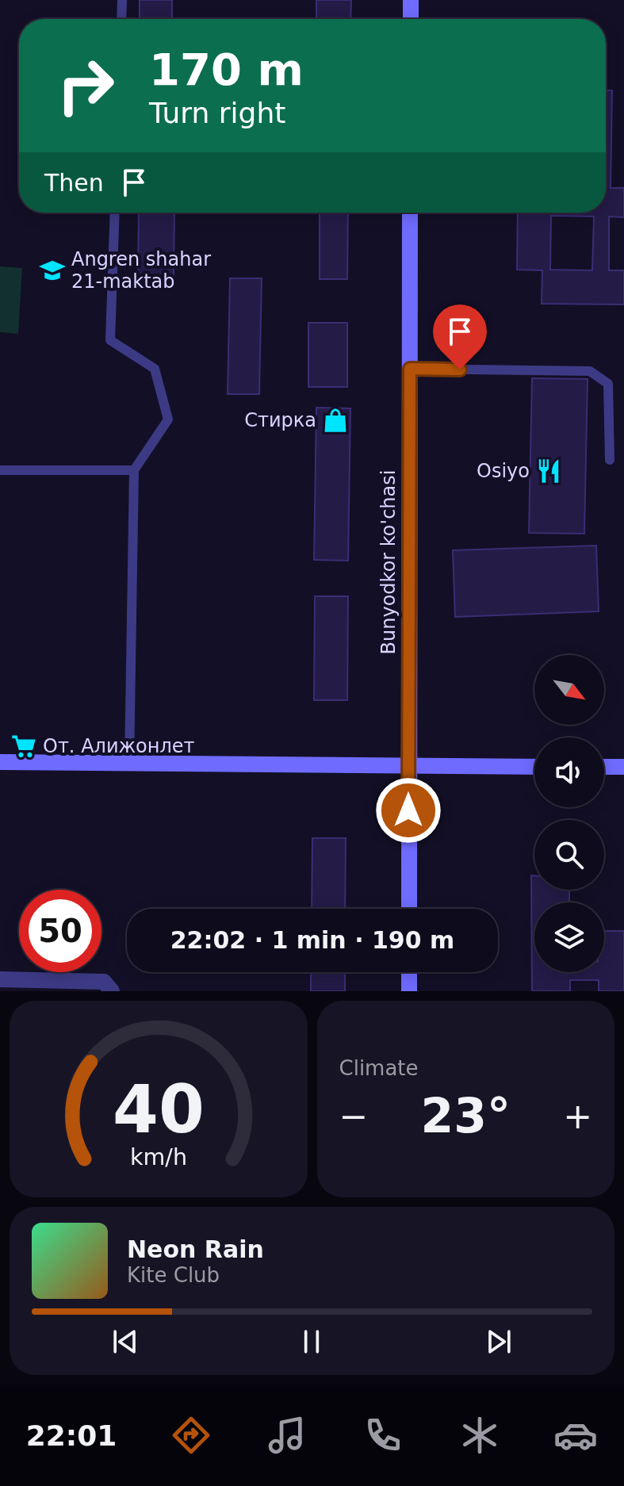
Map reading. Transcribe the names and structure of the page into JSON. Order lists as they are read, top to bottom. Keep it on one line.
{"streets":{"main road":["Bunyodkor ko'chasi"]},"places":{"school or university":["Angren shahar 21-maktab"],"shop":["Стирка"],"restaurant":["Osiyo"],"supermarket":["От. Алижонлет"]},"north":"bottom right","page":{"turn":["170 m","Turn right"],"then":"Then","limit":"50","trip":"22:02 · 1 min · 190 m","tile":"Climate","heat":["−","23°","+"],"song":["Neon Rain","Kite Club"],"tabs":"22:01","gauge":["40","km/h"]}}
